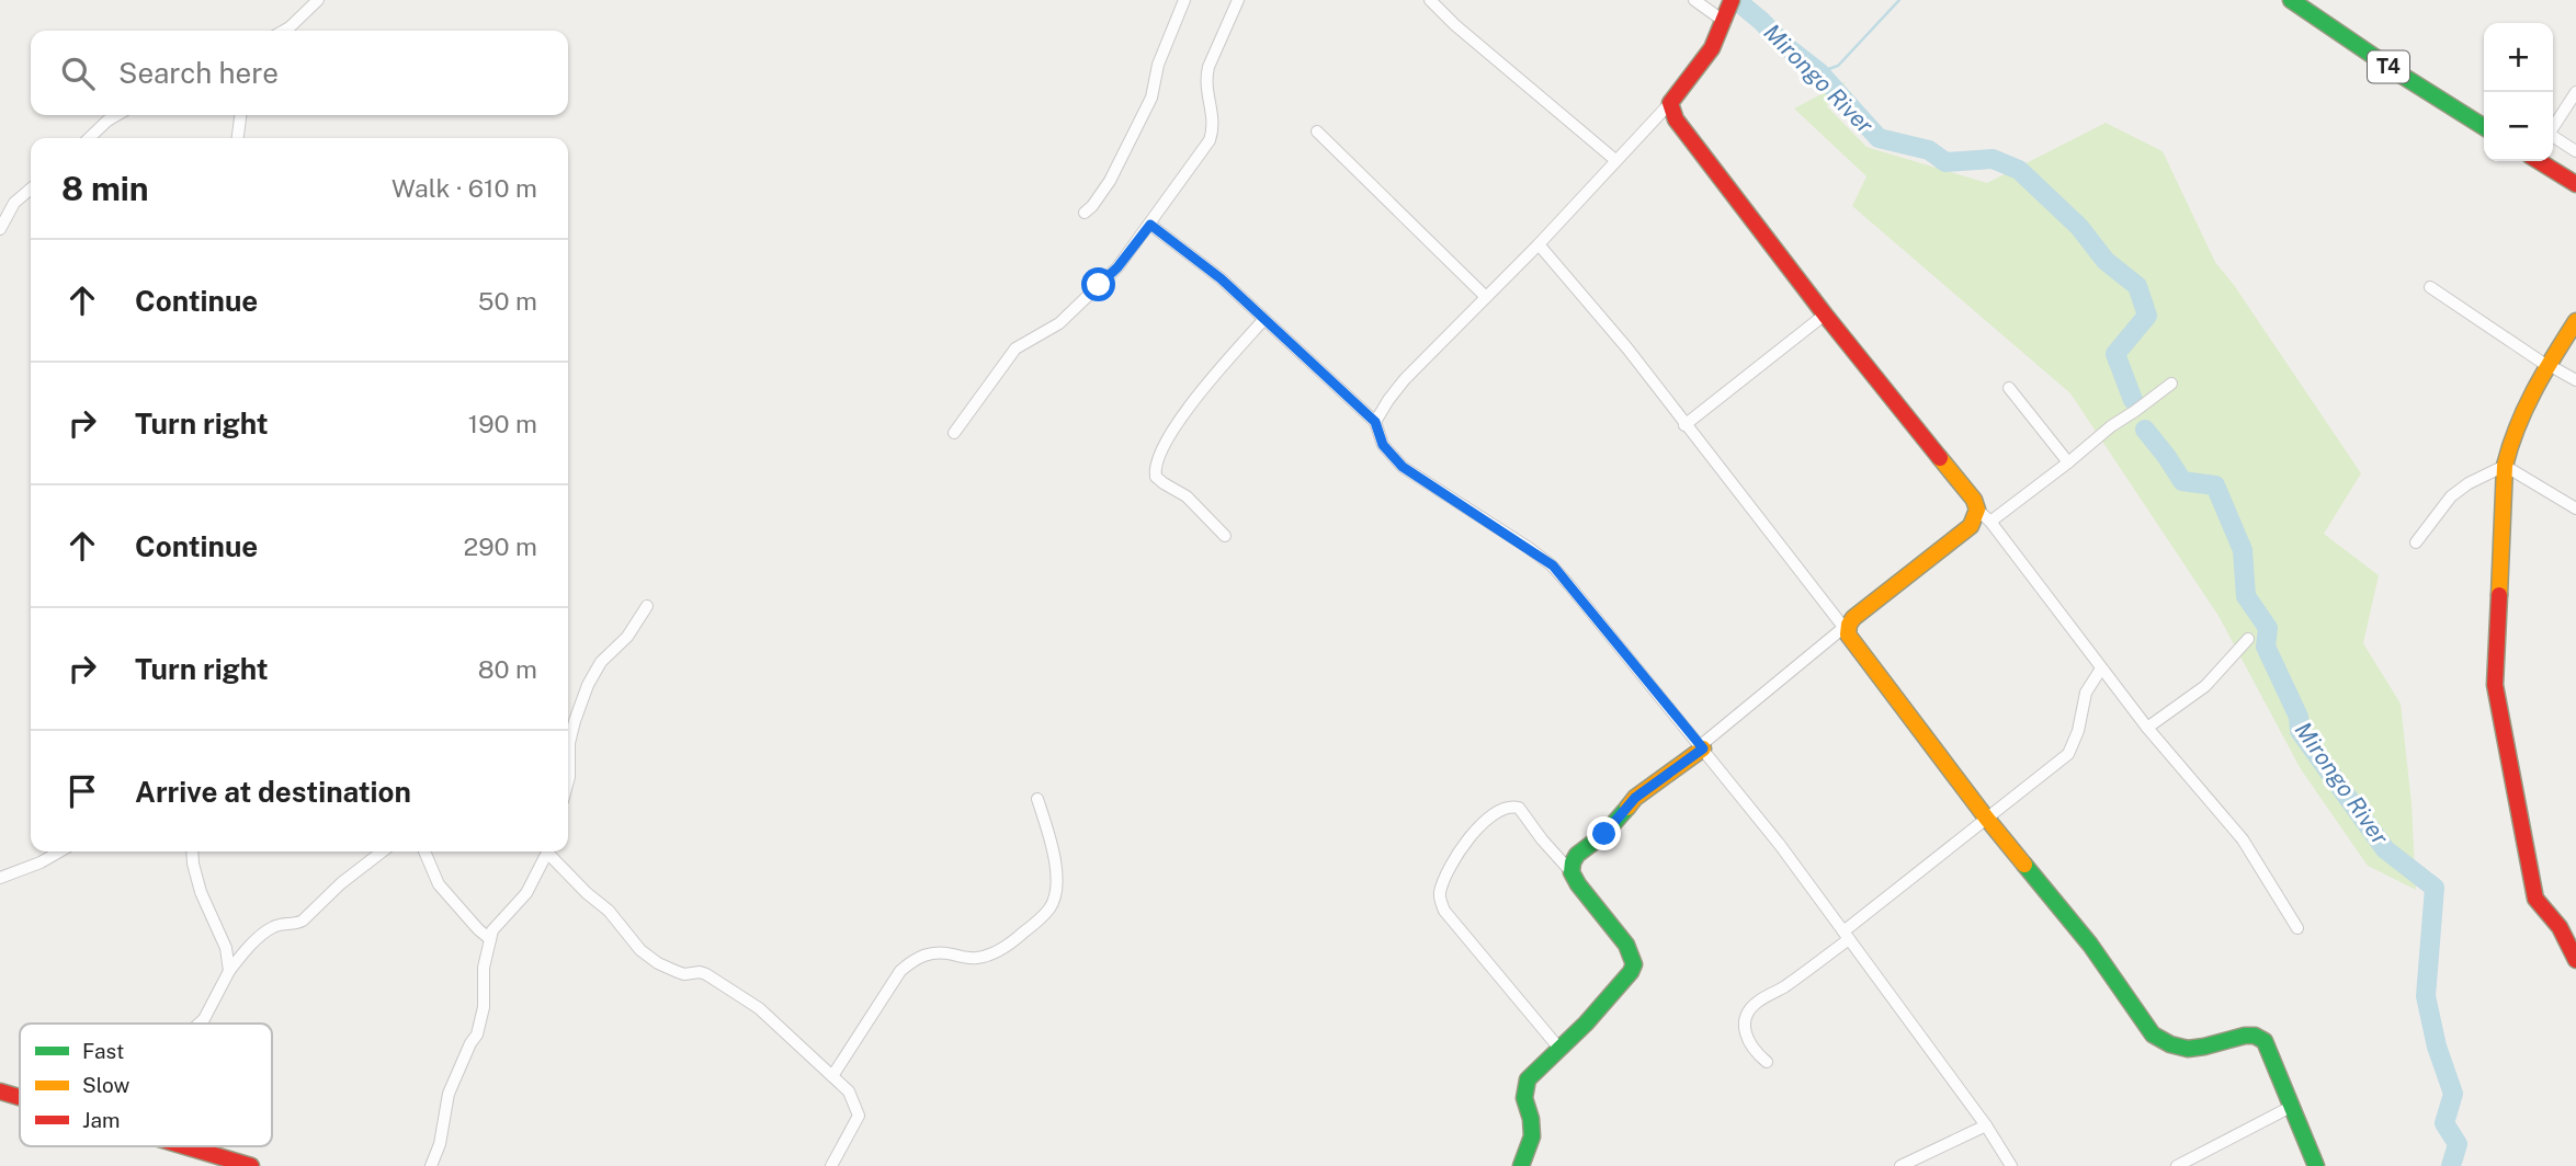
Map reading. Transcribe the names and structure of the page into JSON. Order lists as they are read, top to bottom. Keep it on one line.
{"streets":{"main road":["T4"]},"water":["Mirongo River"],"legend":["Fast","Slow","Jam"],"page":{"map_buttons":["+","−"],"search":"Search here","heading":["8 min","Walk · 610 m"],"list":[["Continue","50 m"],["Turn right","190 m"],["Continue","290 m"],["Turn right","80 m"],"Arrive at destination"]}}
